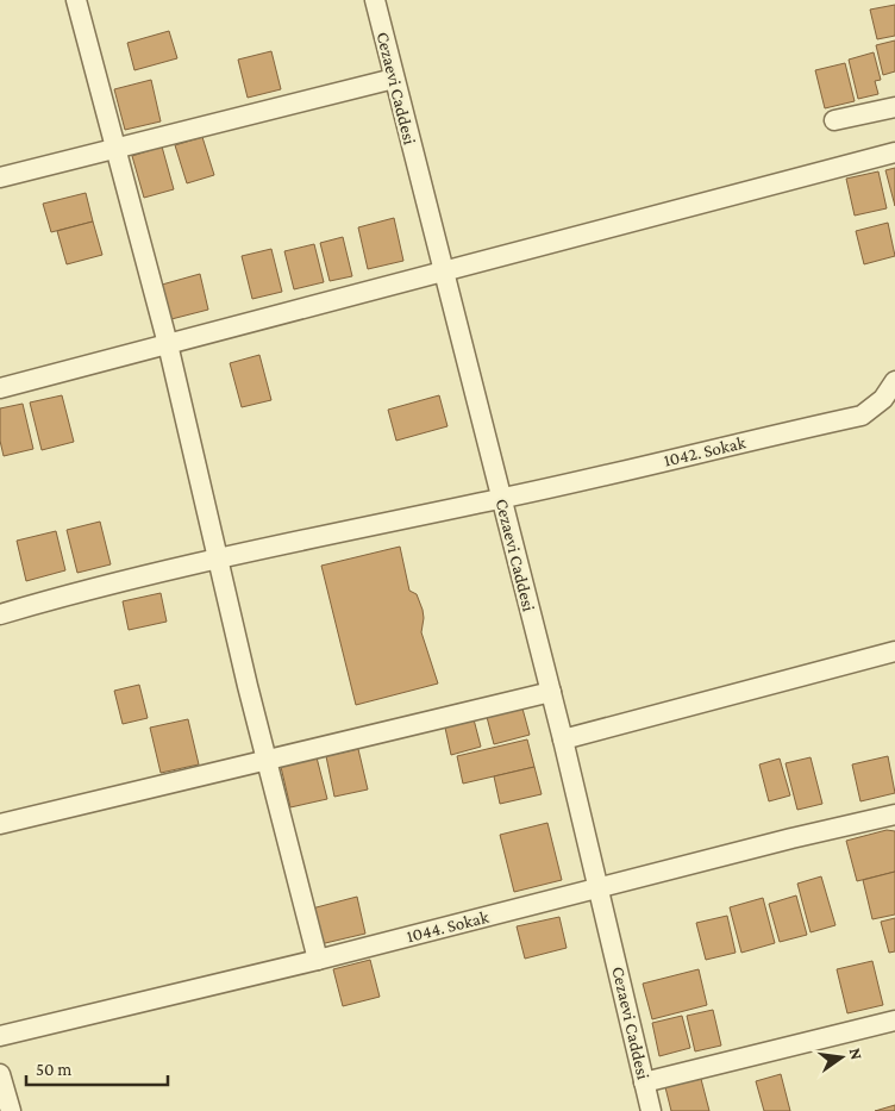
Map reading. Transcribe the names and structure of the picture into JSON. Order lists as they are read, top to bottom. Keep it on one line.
{"streets":{"street":["Cezaevi Caddesi","1042. Sokak","1044. Sokak"]},"crossings":[["Cezaevi Caddesi","1042. Sokak"],["Cezaevi Caddesi","1044. Sokak"]],"scale_bar":"50 m","north":"right"}
